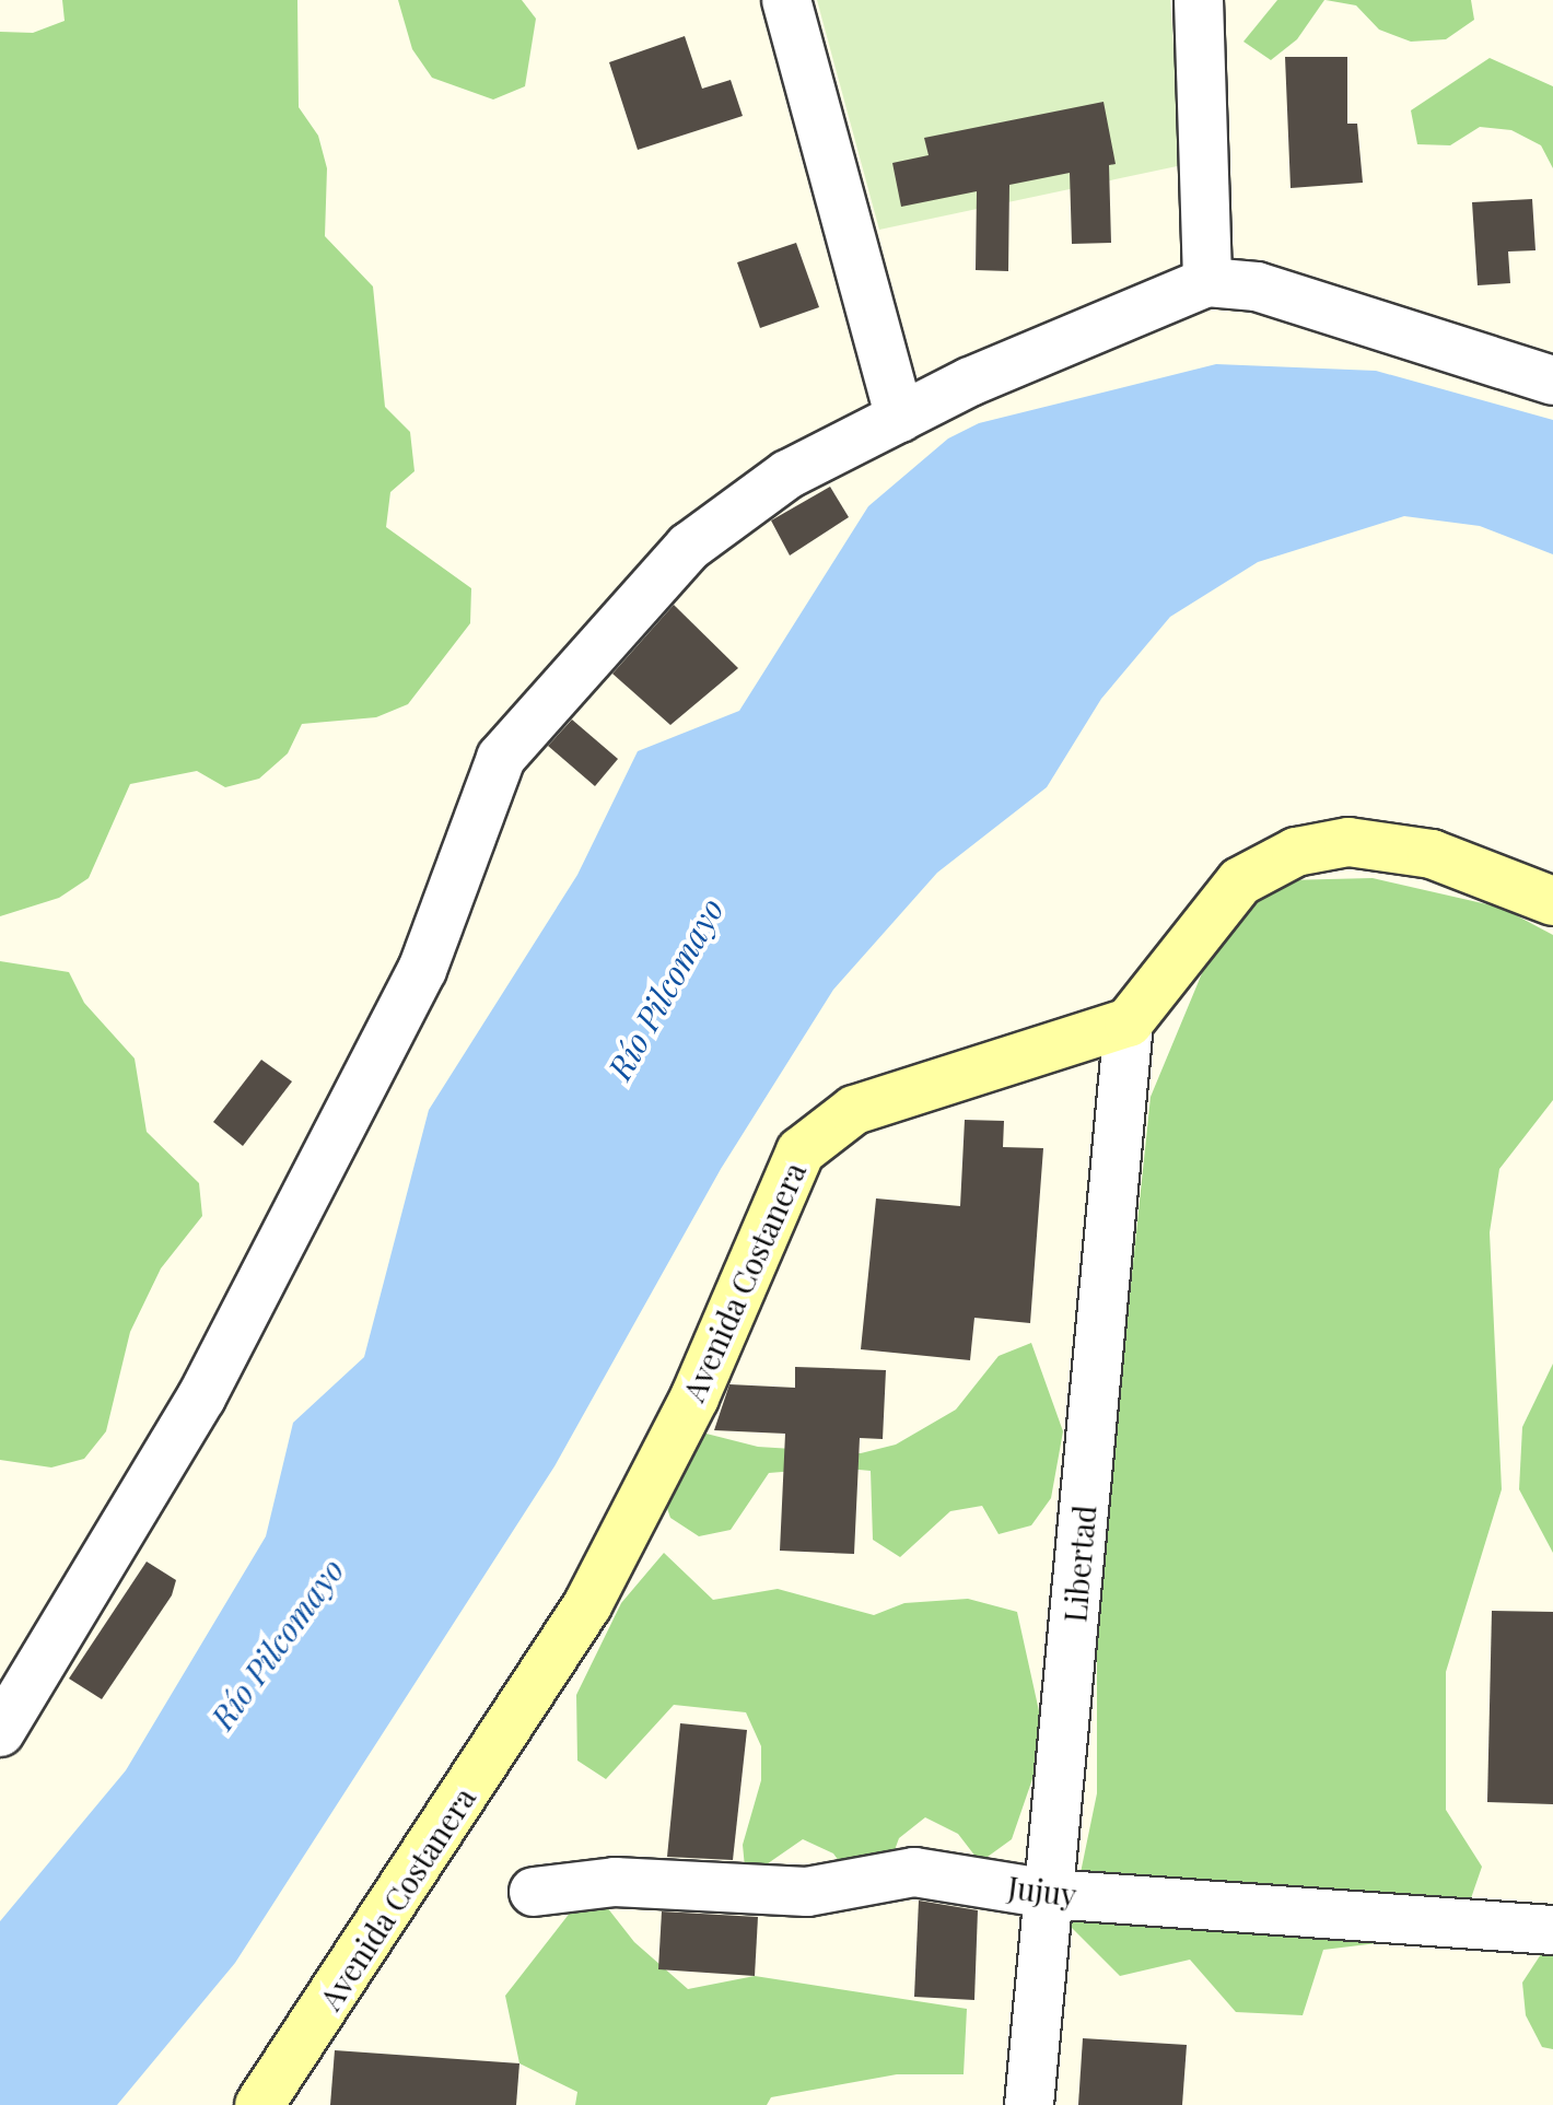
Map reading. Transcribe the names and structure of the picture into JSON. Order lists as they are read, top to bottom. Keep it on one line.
{"streets":{"street":["Avenida Costanera","Libertad","Jujuy"]},"crossings":[["Avenida Costanera","Libertad"],["Libertad","Jujuy"]],"water":["Río Pilcomayo"]}
